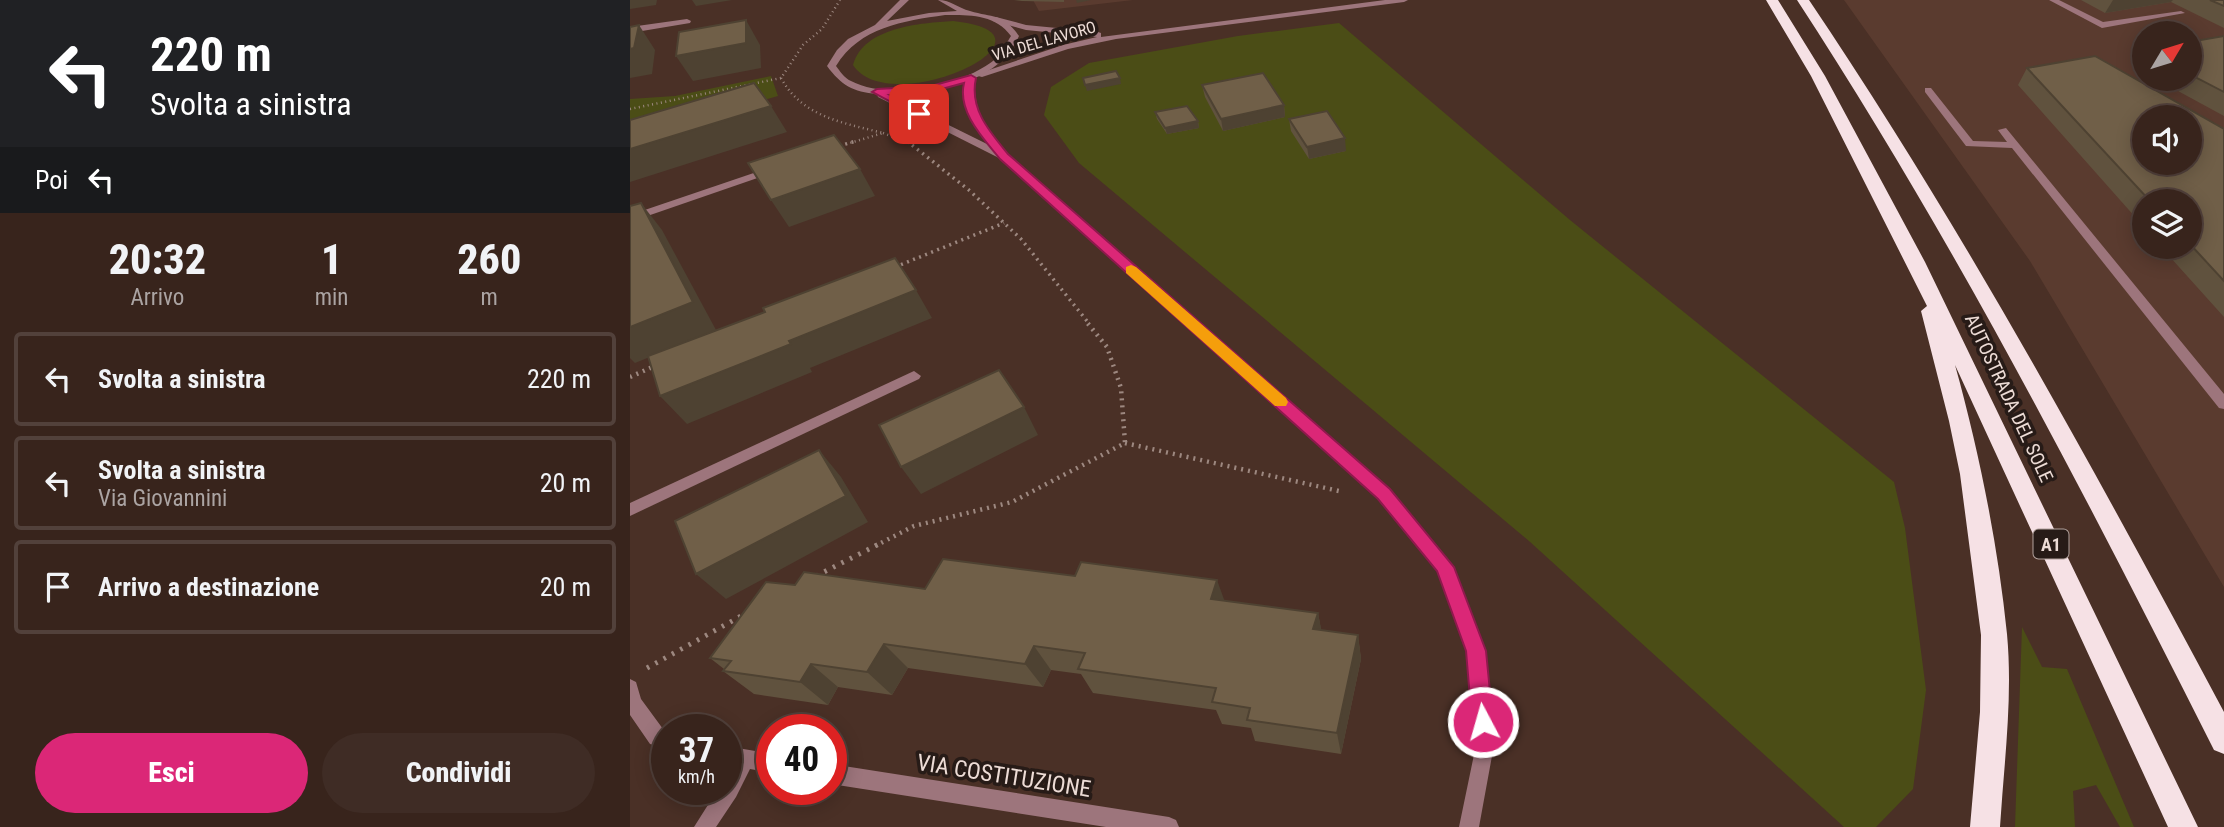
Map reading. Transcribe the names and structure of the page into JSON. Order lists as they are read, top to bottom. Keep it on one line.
{"streets":{"highway":["AUTOSTRADA DEL SOLE","A1"],"street":["VIA DEL LAVORO","VIA COSTITUZIONE"]},"north":"top right","page":{"turn":["220 m","Svolta a sinistra"],"then":"Poi","eta":["20:32","Arrivo","1","min","260","m"],"list":[{"name":"Svolta a sinistra","value":"220 m"},{"name":"Svolta a sinistra","note":"Via Giovannini","value":"20 m"},{"name":"Arrivo a destinazione","value":"20 m"}],"speed":"37 km/h","limit":"40","buttons":["Esci","Condividi"]}}
